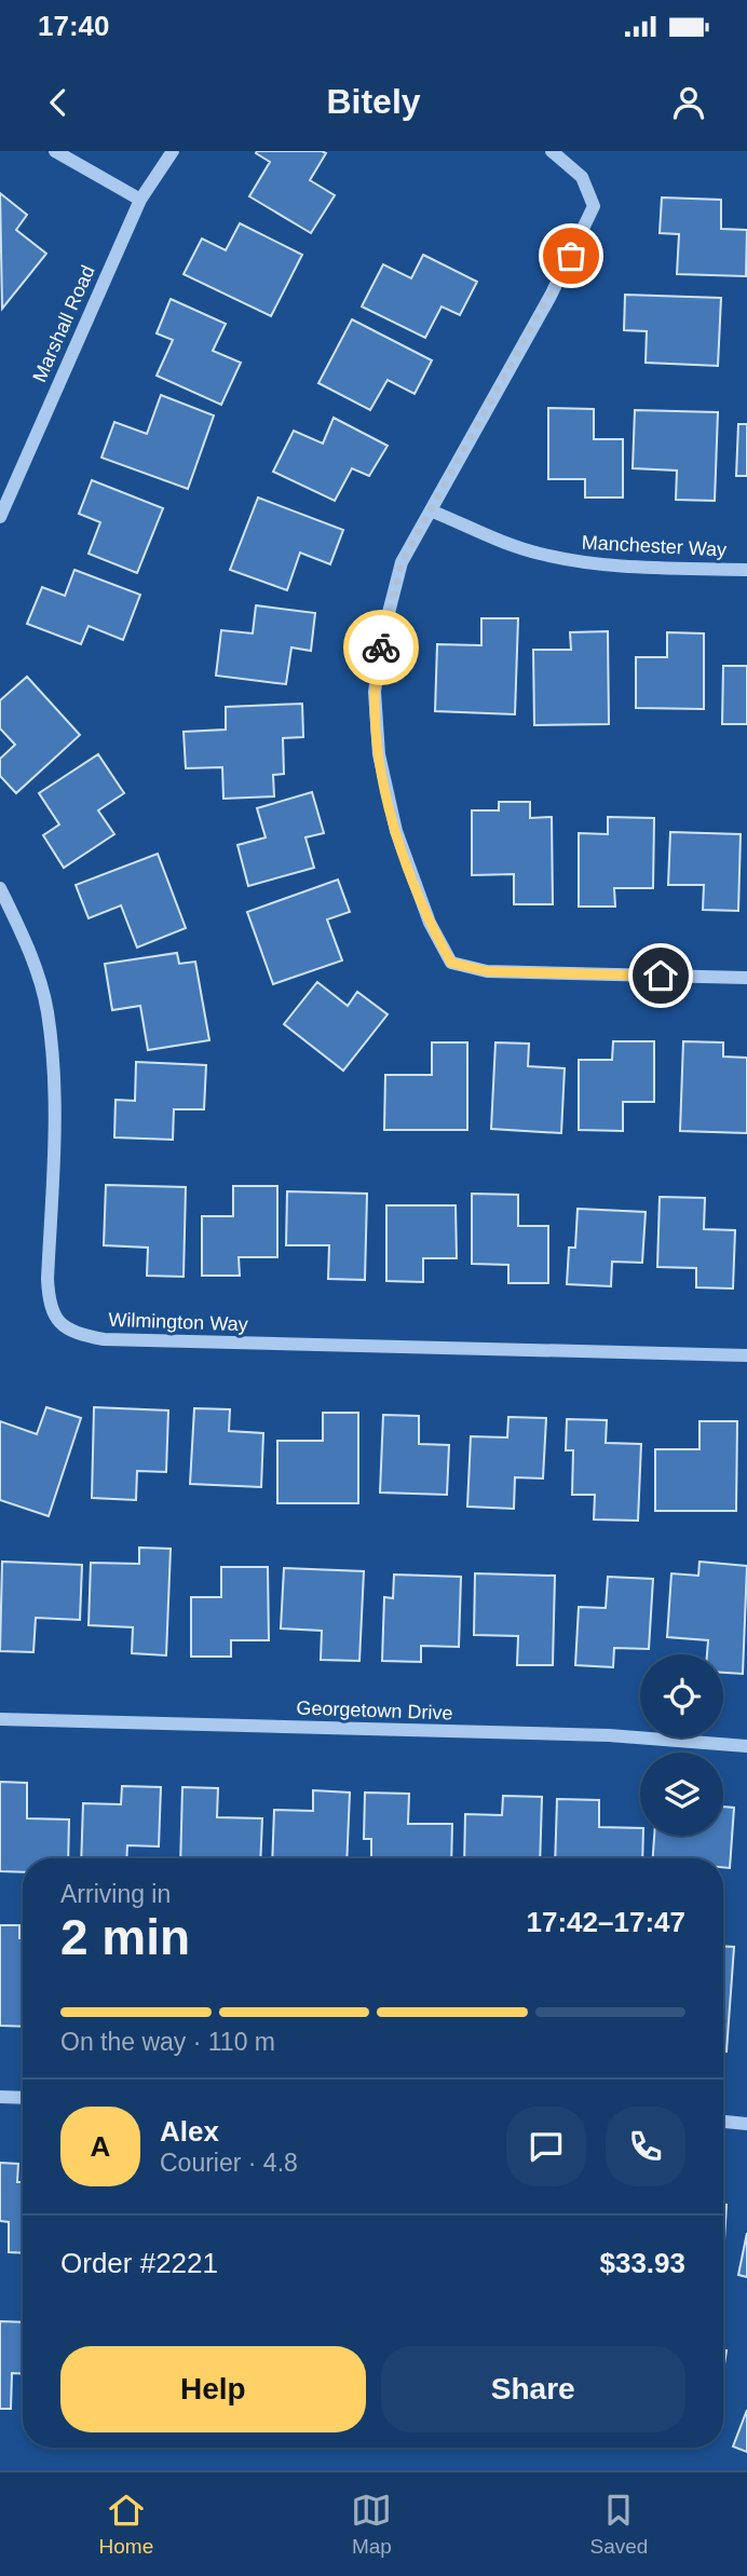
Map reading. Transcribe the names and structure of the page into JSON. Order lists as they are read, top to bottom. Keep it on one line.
{"streets":{"street":["Marshall Road","Manchester Way","Wilmington Way","Georgetown Drive"]},"page":{"status":"17:40","header":"Bitely","heading":["2 min","Arriving in","17:42–17:47"],"panel":["Alex","Courier · 4.8","Order #2221","$33.93"],"bar":"On the way · 110 m","round":"A","buttons":["Help","Share"],"tabs":["Home","Map","Saved"]}}
